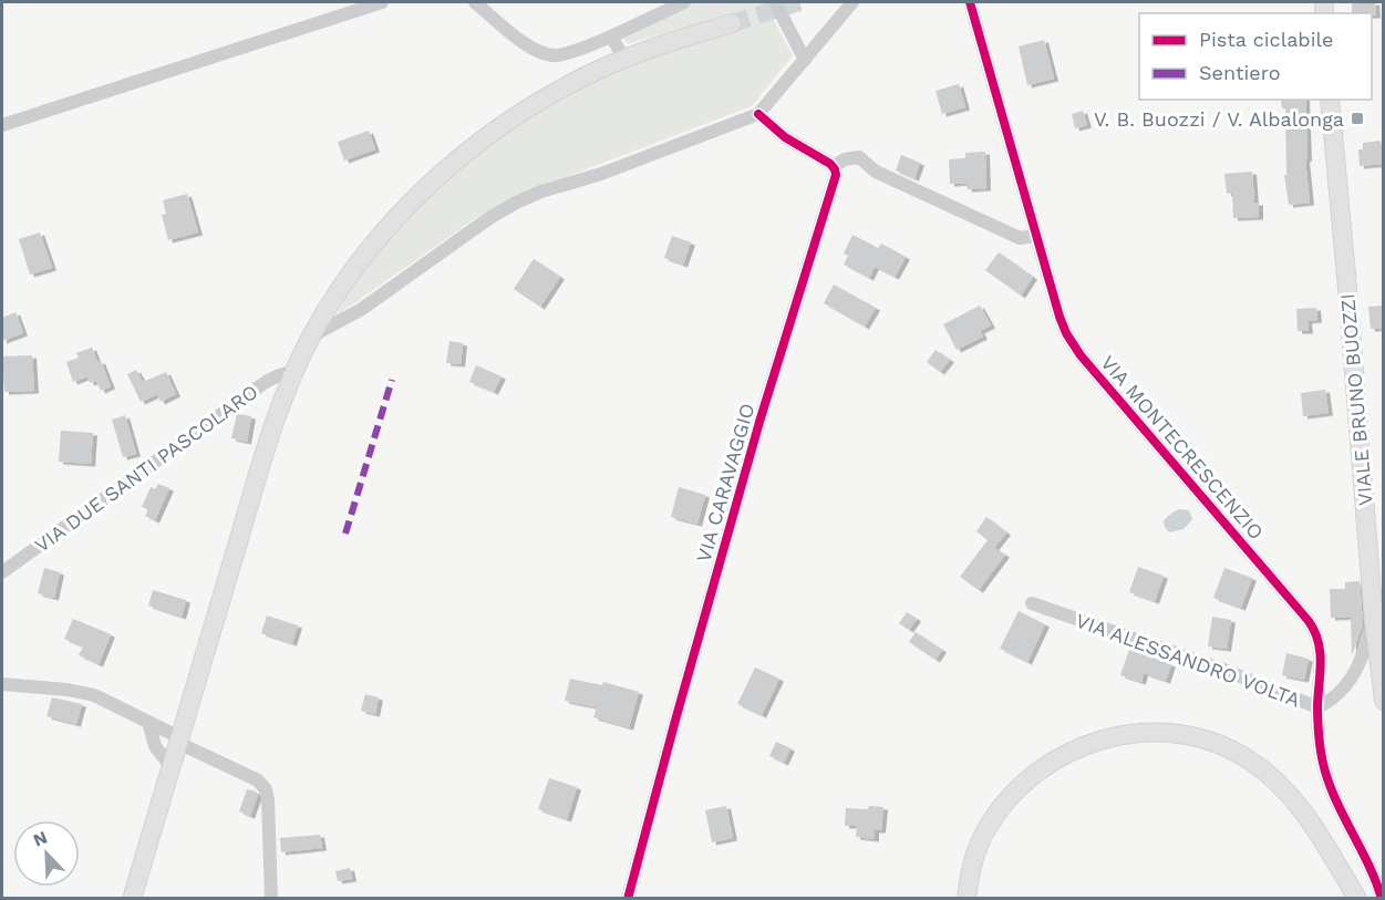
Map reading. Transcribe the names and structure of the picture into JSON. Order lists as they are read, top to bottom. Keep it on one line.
{"streets":{"main road":["VIALE BRUNO BUOZZI"],"street":["VIA MONTECRESCENZIO","VIA DUE SANTI PASCOLARO","VIA CARAVAGGIO","VIA ALESSANDRO VOLTA"]},"crossings":[["VIALE BRUNO BUOZZI","VIA ALESSANDRO VOLTA"],["VIA MONTECRESCENZIO","VIA ALESSANDRO VOLTA"]],"places":{"transit":["V. B. Buozzi / V. Albalonga"]},"legend":["Pista ciclabile","Sentiero"],"north":"top left"}
